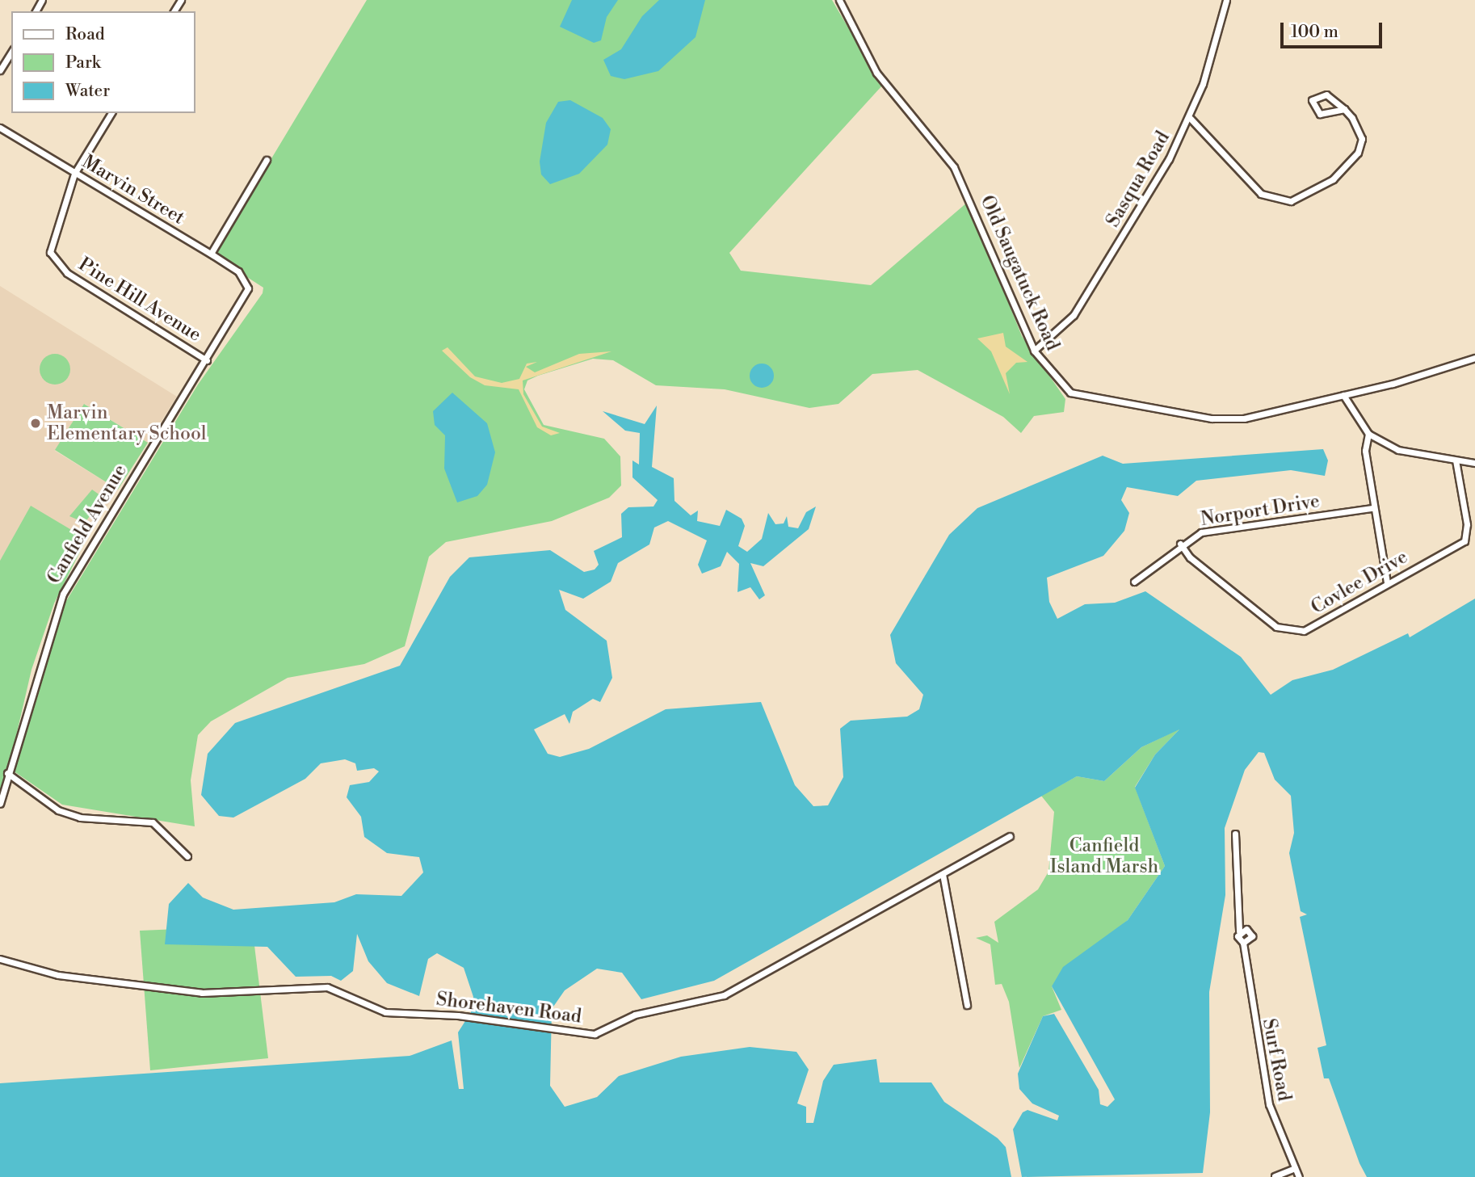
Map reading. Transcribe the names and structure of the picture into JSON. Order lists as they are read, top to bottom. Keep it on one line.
{"streets":{"street":["Sasqua Road","Marvin Street","Old Saugatuck Road","Pine Hill Avenue","Norport Drive","Canfield Avenue","Covlee Drive","Shorehaven Road","Surf Road"]},"crossings":[["Sasqua Road","Old Saugatuck Road"],["Marvin Street","Pine Hill Avenue"],["Marvin Street","Canfield Avenue"],["Pine Hill Avenue","Canfield Avenue"],["Norport Drive","Covlee Drive"]],"parks":["Canfield Island Marsh"],"places":["Marvin Elementary School"],"legend":["Road","Park","Water"],"scale_bar":"100 m"}
